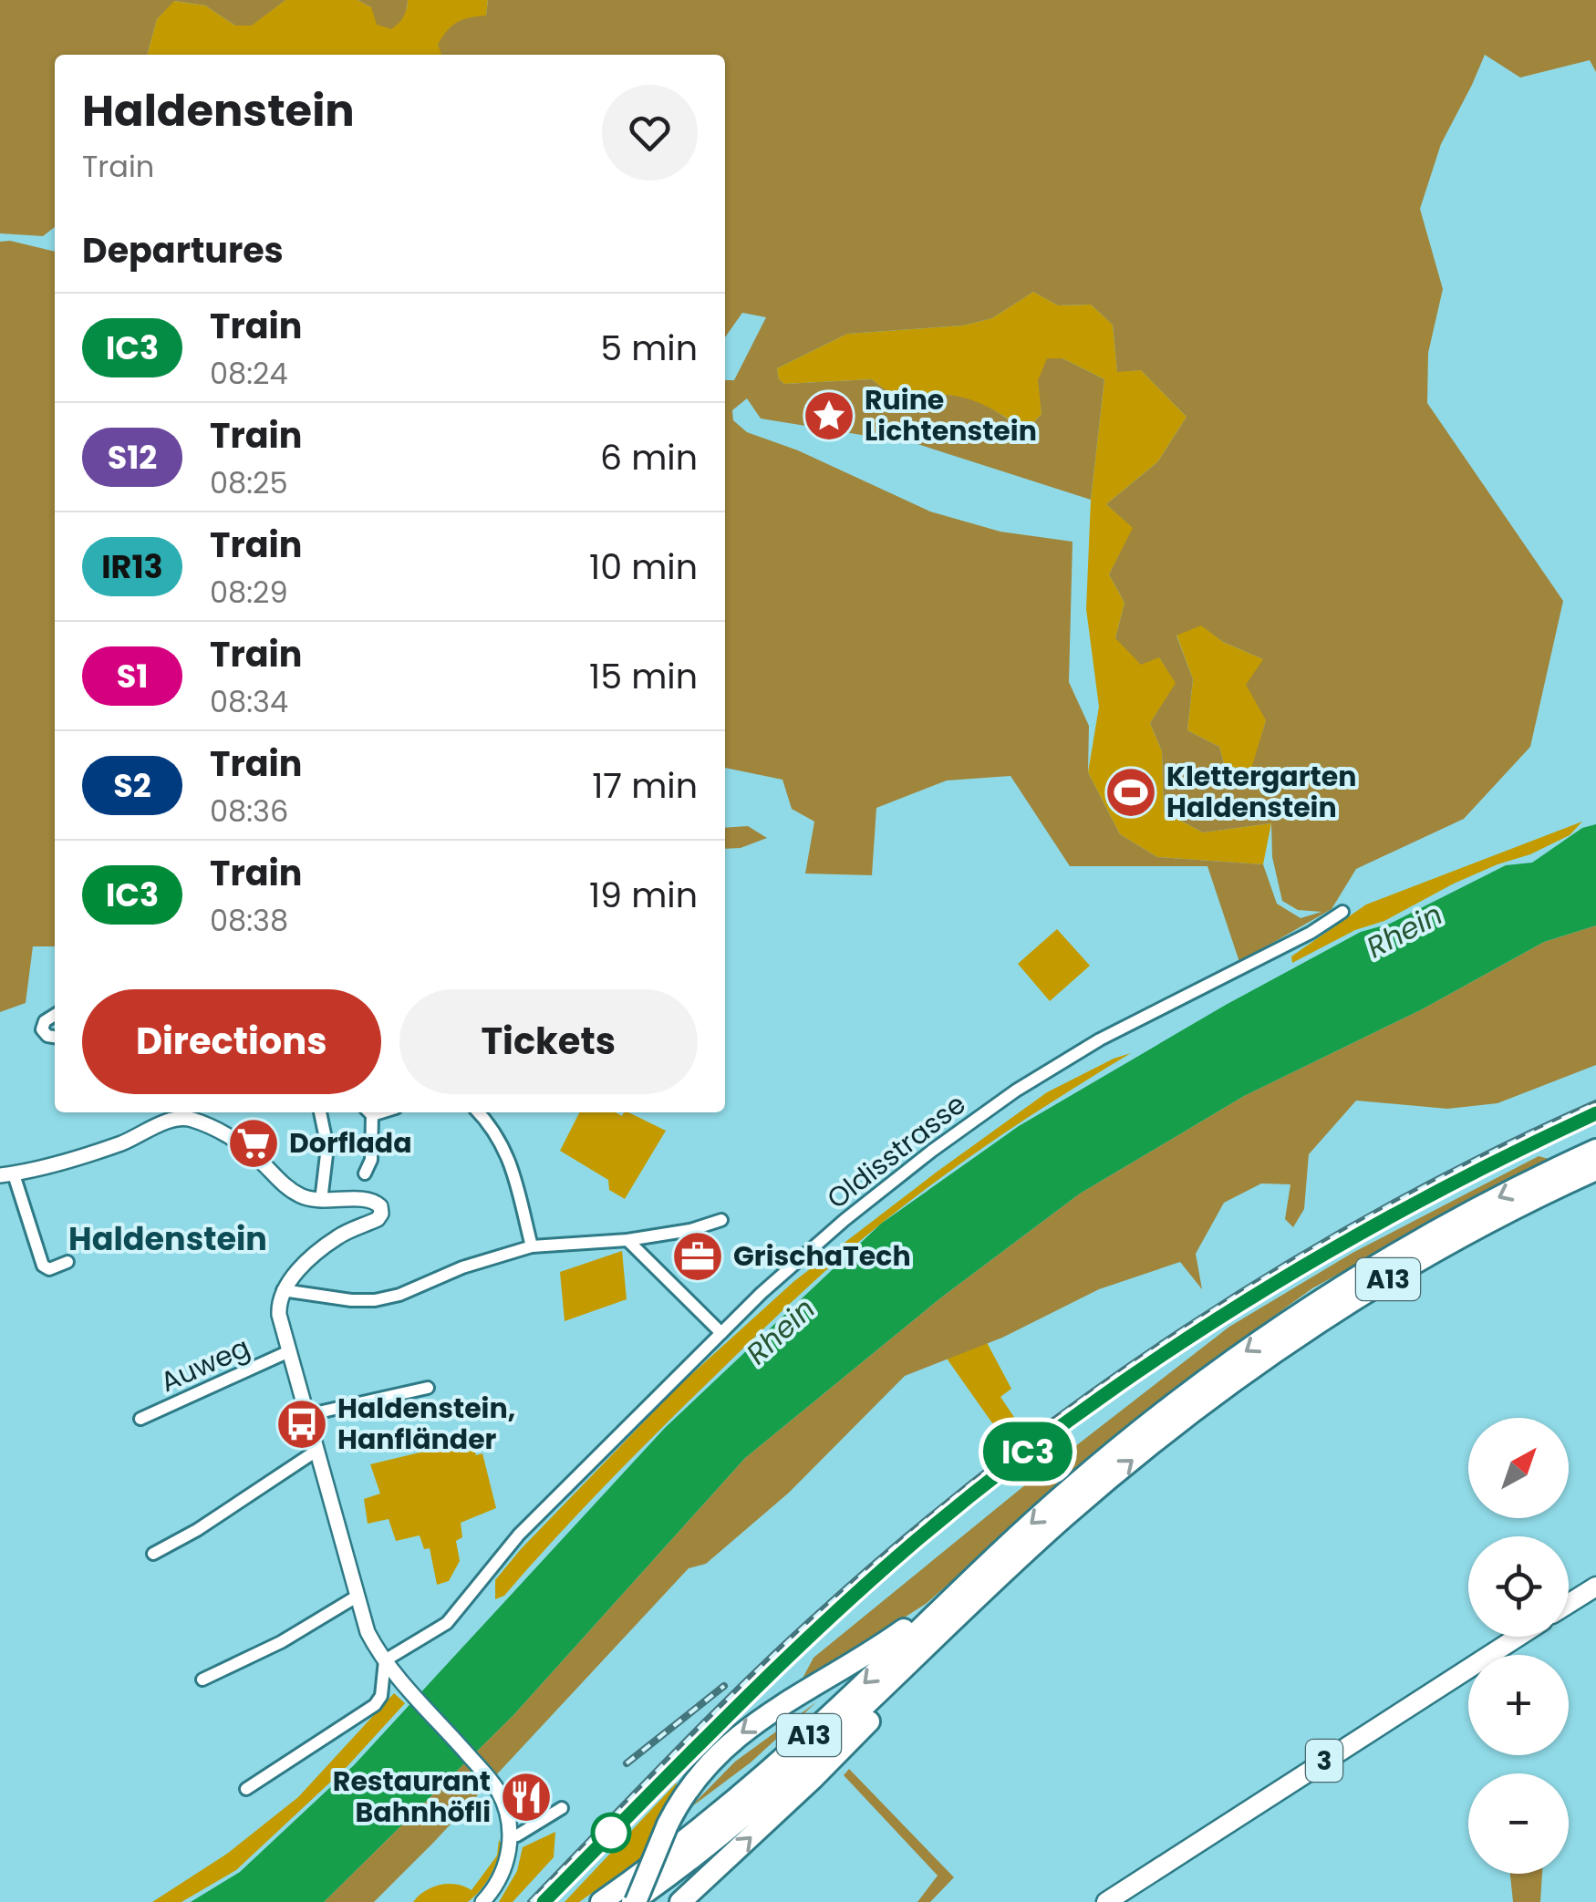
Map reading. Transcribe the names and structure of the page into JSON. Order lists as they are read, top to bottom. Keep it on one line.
{"streets":{"highway":["A13"],"main road":["3"],"street":["Oldisstrasse","Auweg"]},"districts":["Haldenstein"],"water":["Rhein"],"places":{"place":["Ruine Lichtenstein"],"sports":["Klettergarten Haldenstein"],"supermarket":["Dorflada"],"office":["GrischaTech"],"bus stop":["Haldenstein, Hanfländer"],"restaurant":["Restaurant Bahnhöfli"]},"north":"top right","page":{"on_map":"IC3","heading":[["Haldenstein","Train"],"Departures"],"list":[{"mark":"IC3","name":"Train","note":"08:24","value":"5 min"},{"mark":"S12","name":"Train","note":"08:25","value":"6 min"},{"mark":"IR13","name":"Train","note":"08:29","value":"10 min"},{"mark":"S1","name":"Train","note":"08:34","value":"15 min"},{"mark":"S2","name":"Train","note":"08:36","value":"17 min"},{"mark":"IC3","name":"Train","note":"08:38","value":"19 min"}],"buttons":["Directions","Tickets"],"map_buttons":["+","−"]}}
